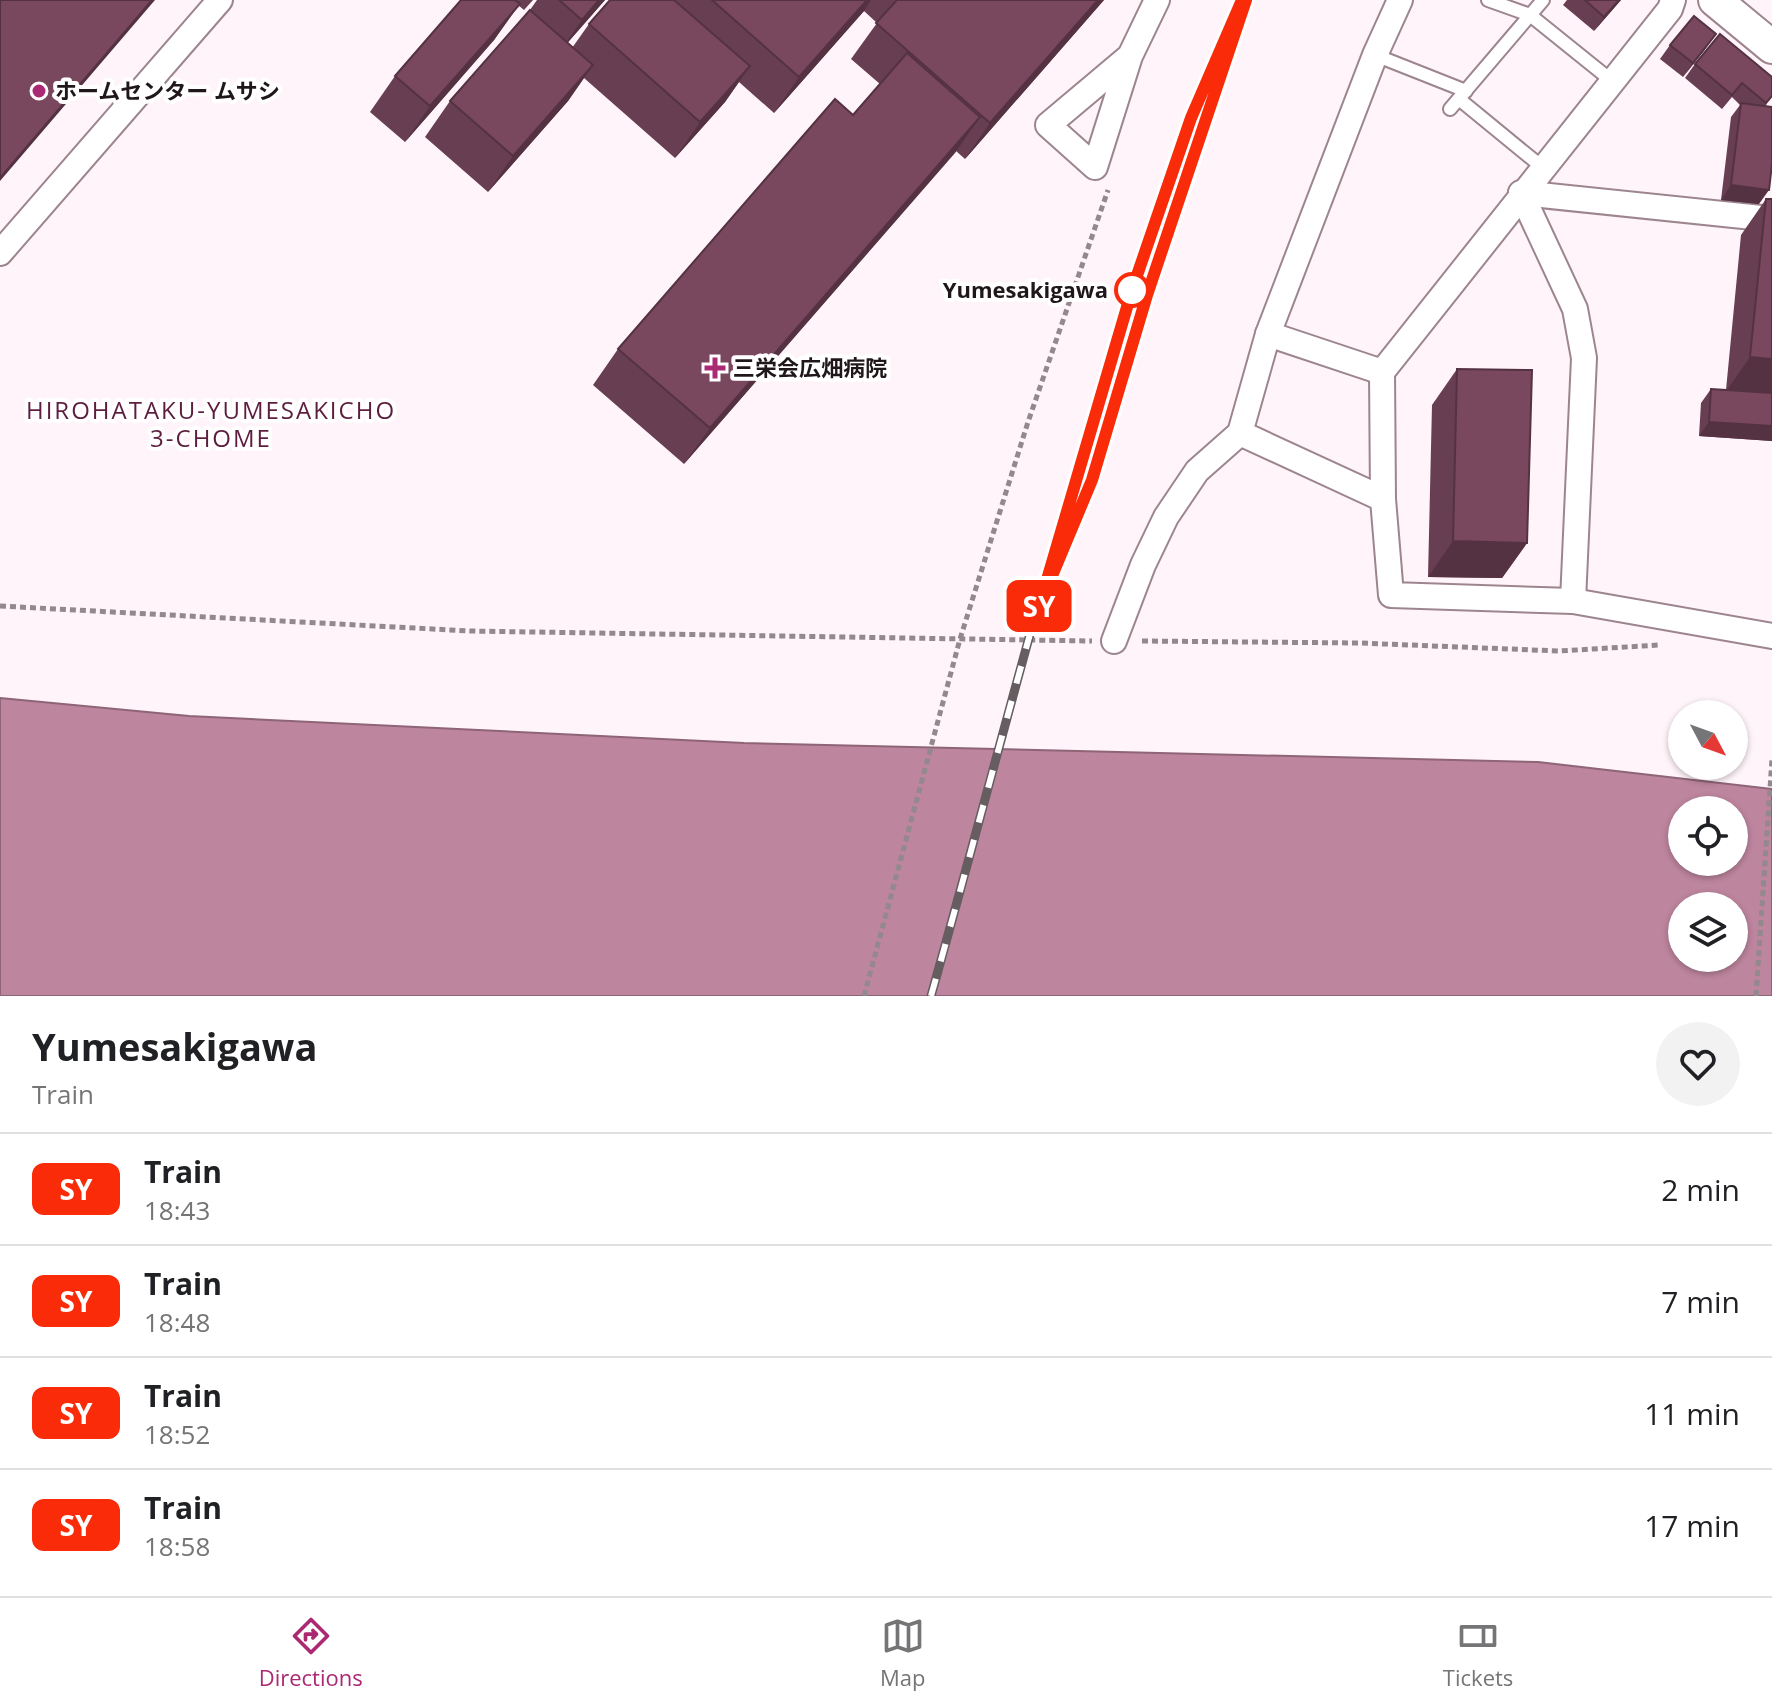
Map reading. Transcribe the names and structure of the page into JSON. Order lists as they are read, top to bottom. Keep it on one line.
{"districts":["HIROHATAKU-YUMESAKICHO 3-CHOME"],"places":{"other":["ホームセンター ムサシ","Yumesakigawa"],"health":["三栄会広畑病院"]},"north":"bottom right","page":{"on_map":"SY","heading":["Yumesakigawa","Train"],"list":[{"mark":"SY","name":"Train","note":"18:43","value":"2 min"},{"mark":"SY","name":"Train","note":"18:48","value":"7 min"},{"mark":"SY","name":"Train","note":"18:52","value":"11 min"},{"mark":"SY","name":"Train","note":"18:58","value":"17 min"}],"tabs":["Directions","Map","Tickets"]}}
